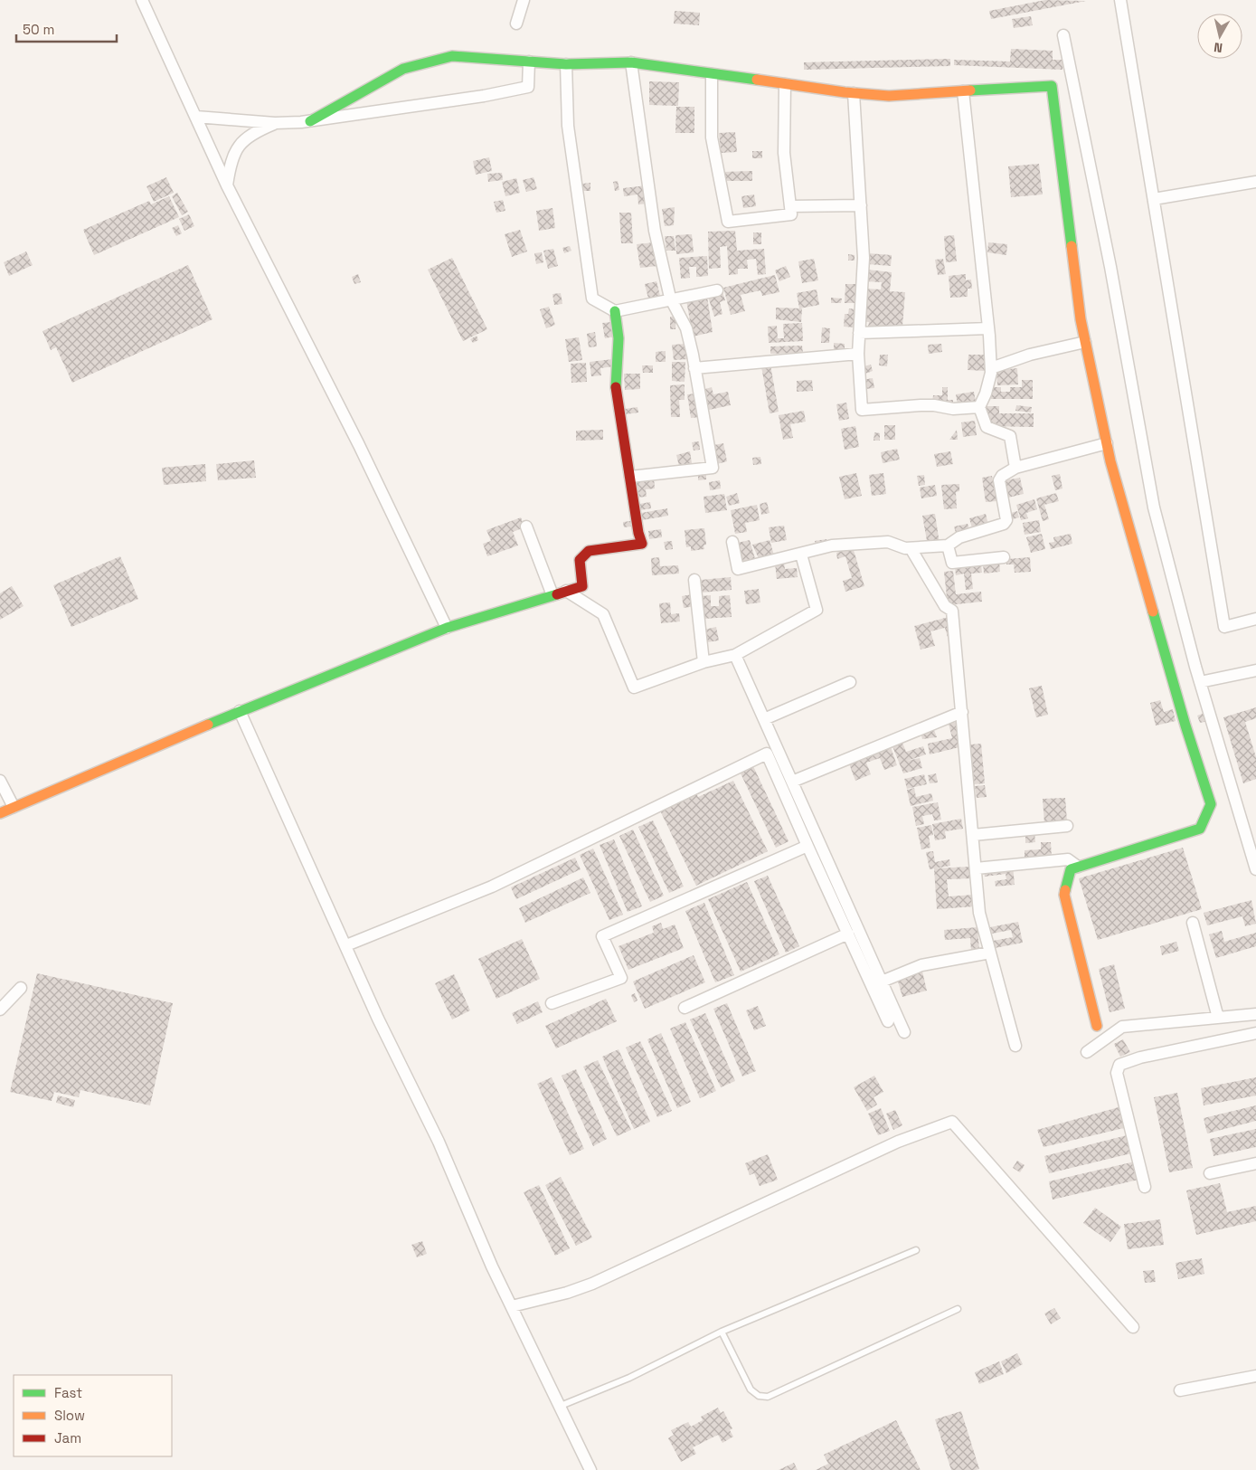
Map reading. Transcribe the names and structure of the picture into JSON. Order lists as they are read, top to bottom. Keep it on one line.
{"legend":["Fast","Slow","Jam"],"scale_bar":"50 m","north":"bottom"}
